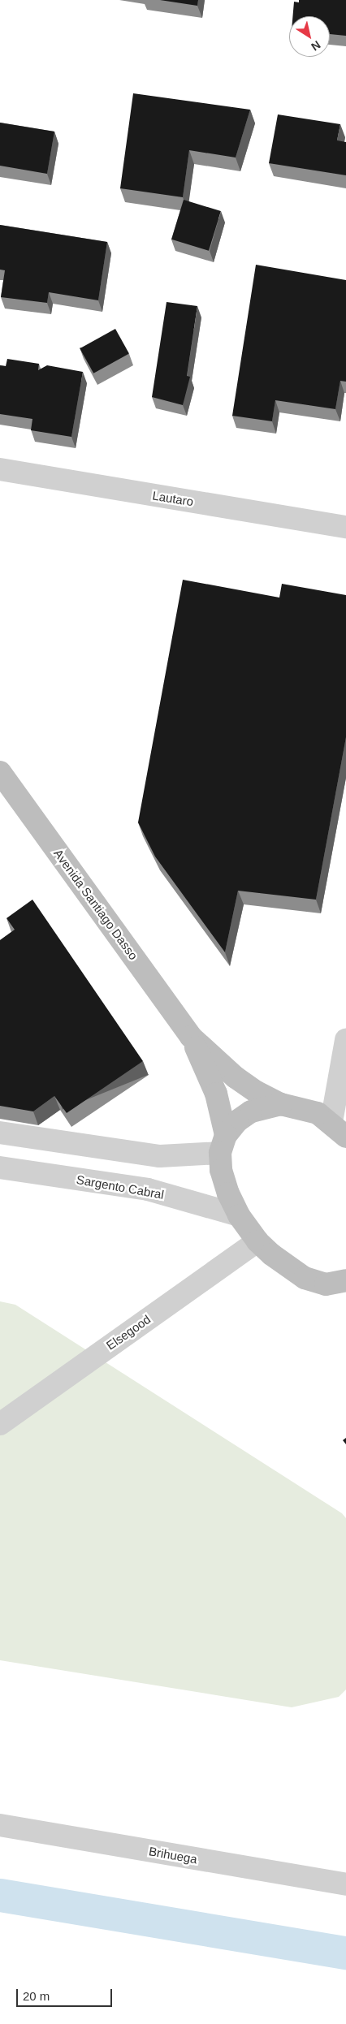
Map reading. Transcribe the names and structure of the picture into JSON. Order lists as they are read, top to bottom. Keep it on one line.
{"streets":{"main road":["Avenida Santiago Dasso"],"street":["Lautaro","Sargento Cabral","Elsegood","Brihuega"]},"crossings":[["Avenida Santiago Dasso","Sargento Cabral"],["Avenida Santiago Dasso","Elsegood"]],"scale_bar":"20 m","north":"bottom right"}
